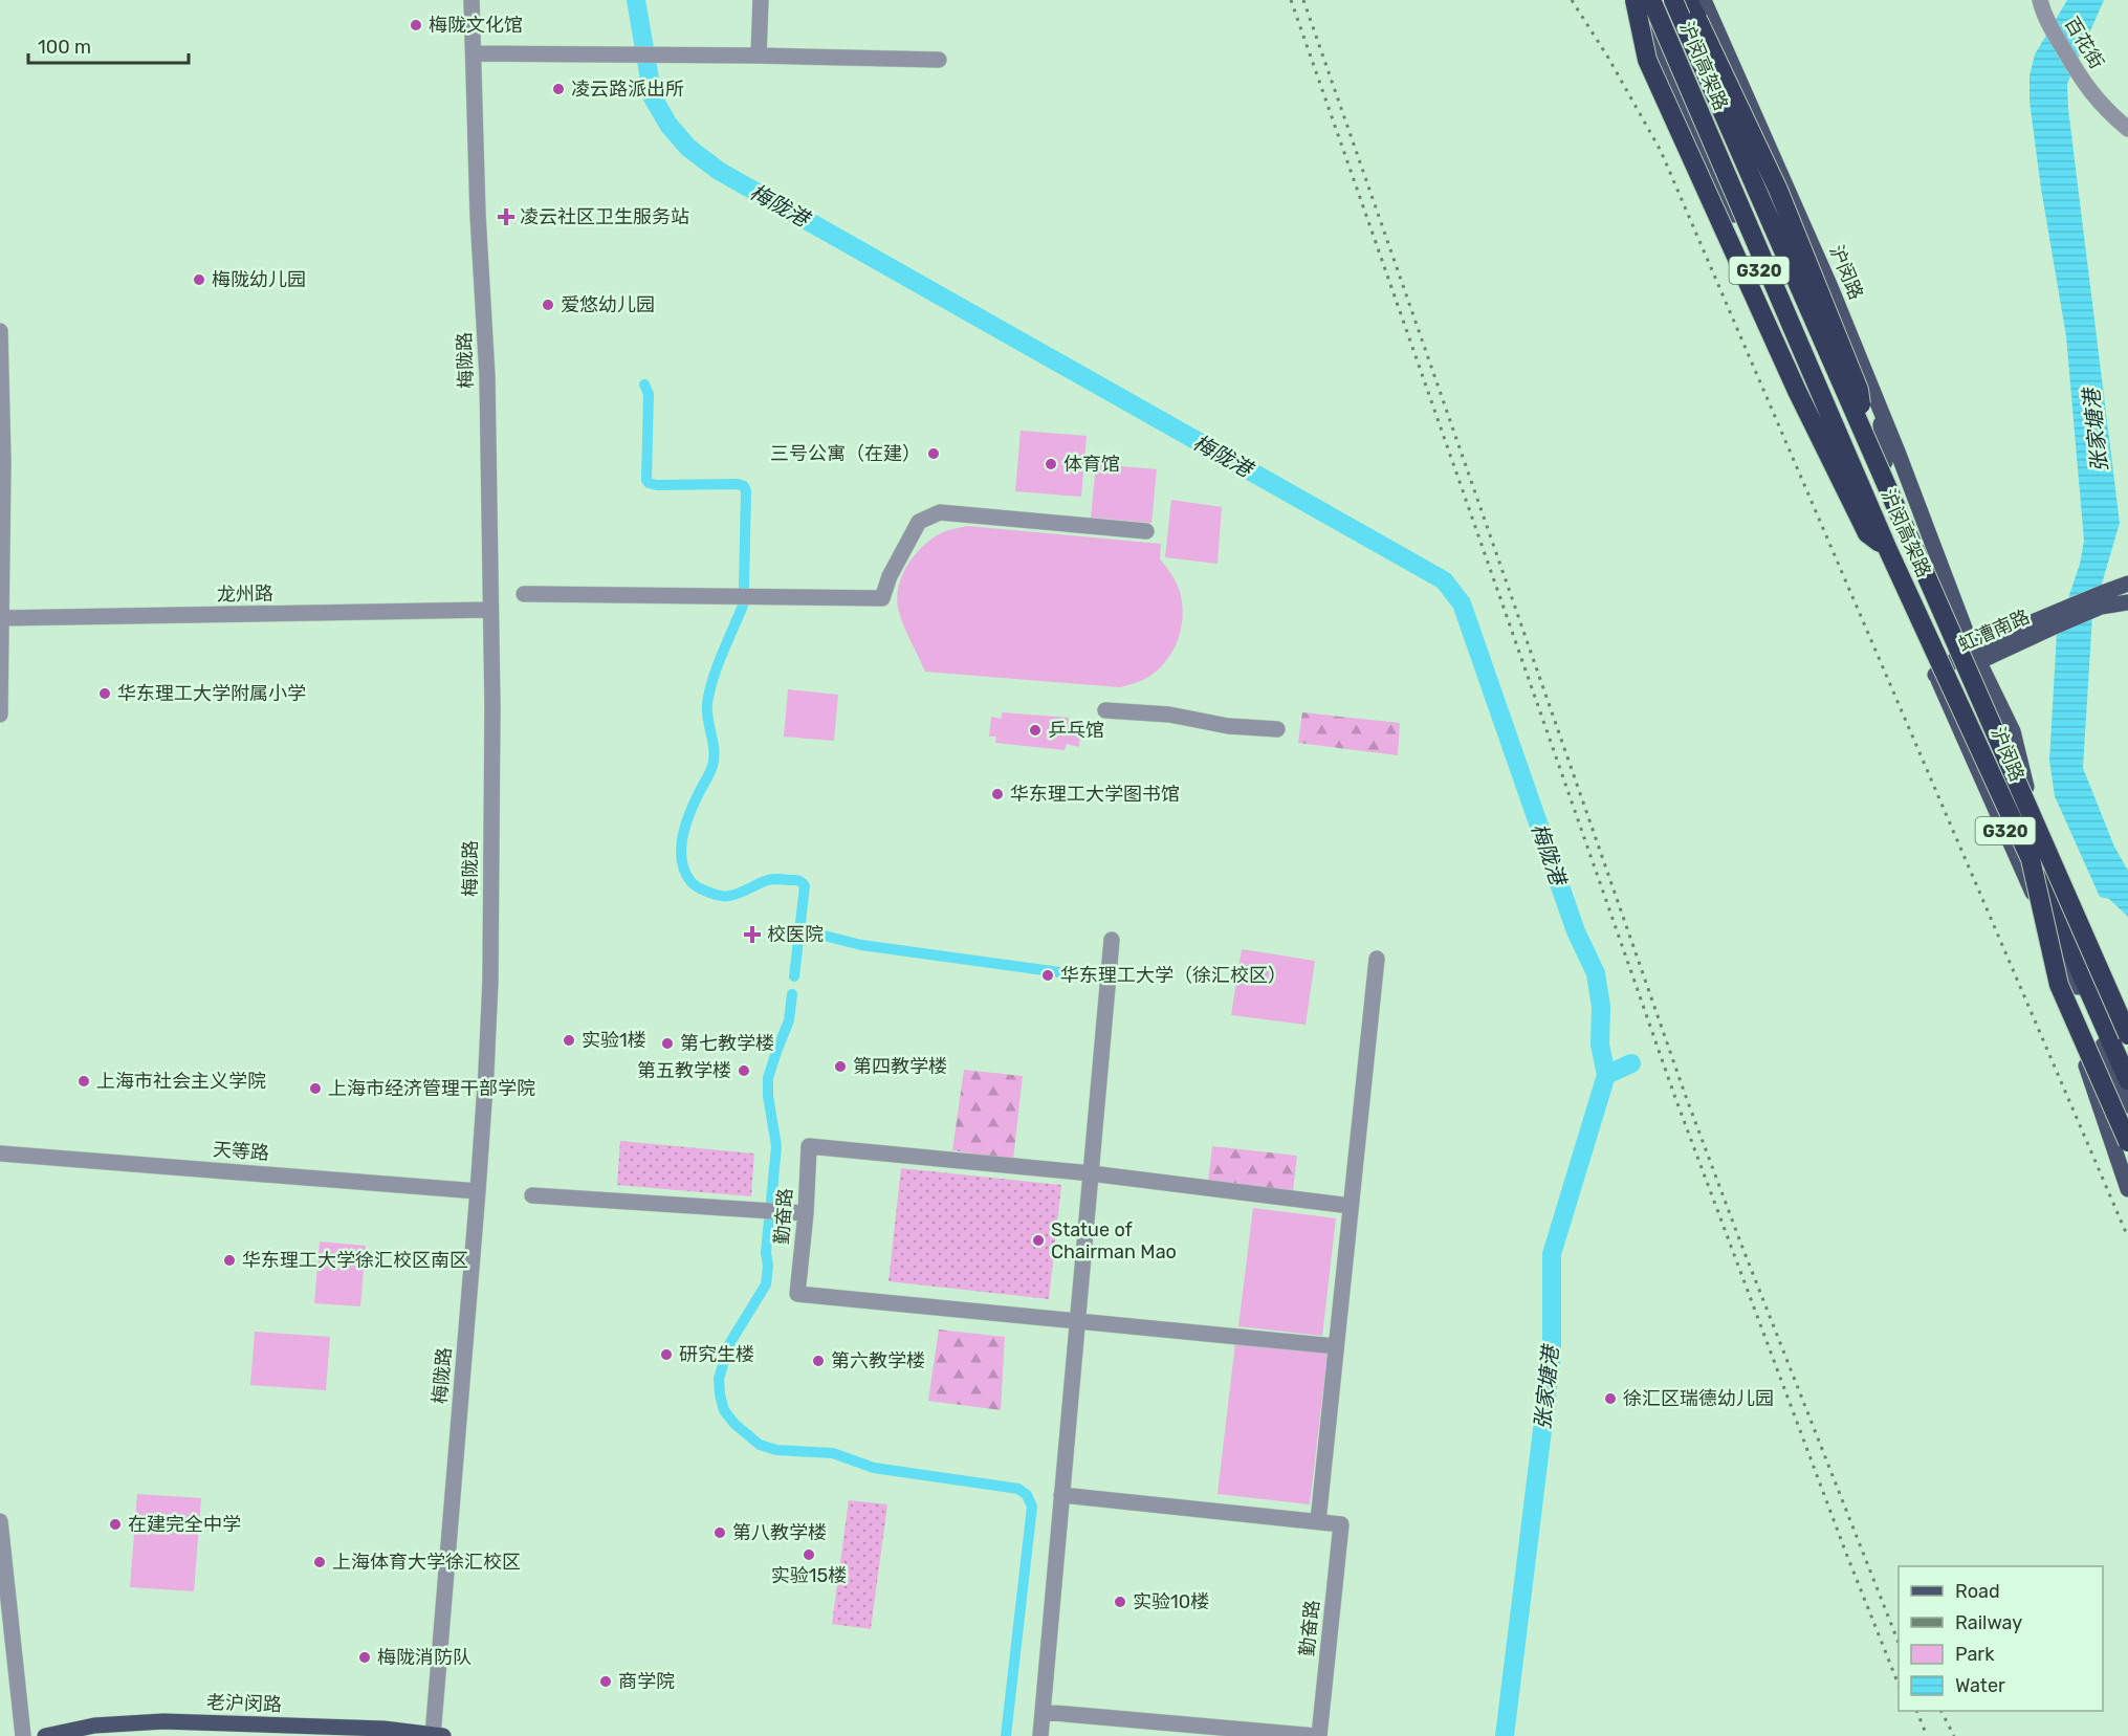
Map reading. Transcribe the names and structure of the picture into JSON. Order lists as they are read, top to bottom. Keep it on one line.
{"streets":{"highway":["沪闵高架路"],"main road":["G320","沪闵路","虹漕南路","老沪闵路"],"street":["百花街","梅陇路","龙州路","天等路","勤奋路"]},"crossings":[["沪闵高架路","沪闵路"],["沪闵路","虹漕南路"],["梅陇路","龙州路"],["梅陇路","天等路"],["梅陇路","老沪闵路"]],"water":["梅陇港","张家塘港"],"places":{"other":["梅陇文化馆","凌云路派出所","梅陇幼儿园","爱悠幼儿园","三号公寓（在建）","体育馆","华东理工大学附属小学","乒乓馆","华东理工大学图书馆","华东理工大学（徐汇校区）","实验1楼","第七教学楼","第四教学楼","第五教学楼","上海市社会主义学院","上海市经济管理干部学院","Statue of Chairman Mao","华东理工大学徐汇校区南区","研究生楼","第六教学楼","徐汇区瑞德幼儿园","在建完全中学","第八教学楼","实验15楼","上海体育大学徐汇校区","实验10楼","梅陇消防队","商学院"],"health":["凌云社区卫生服务站","校医院"]},"legend":["Road","Railway","Park","Water"],"scale_bar":"100 m"}
